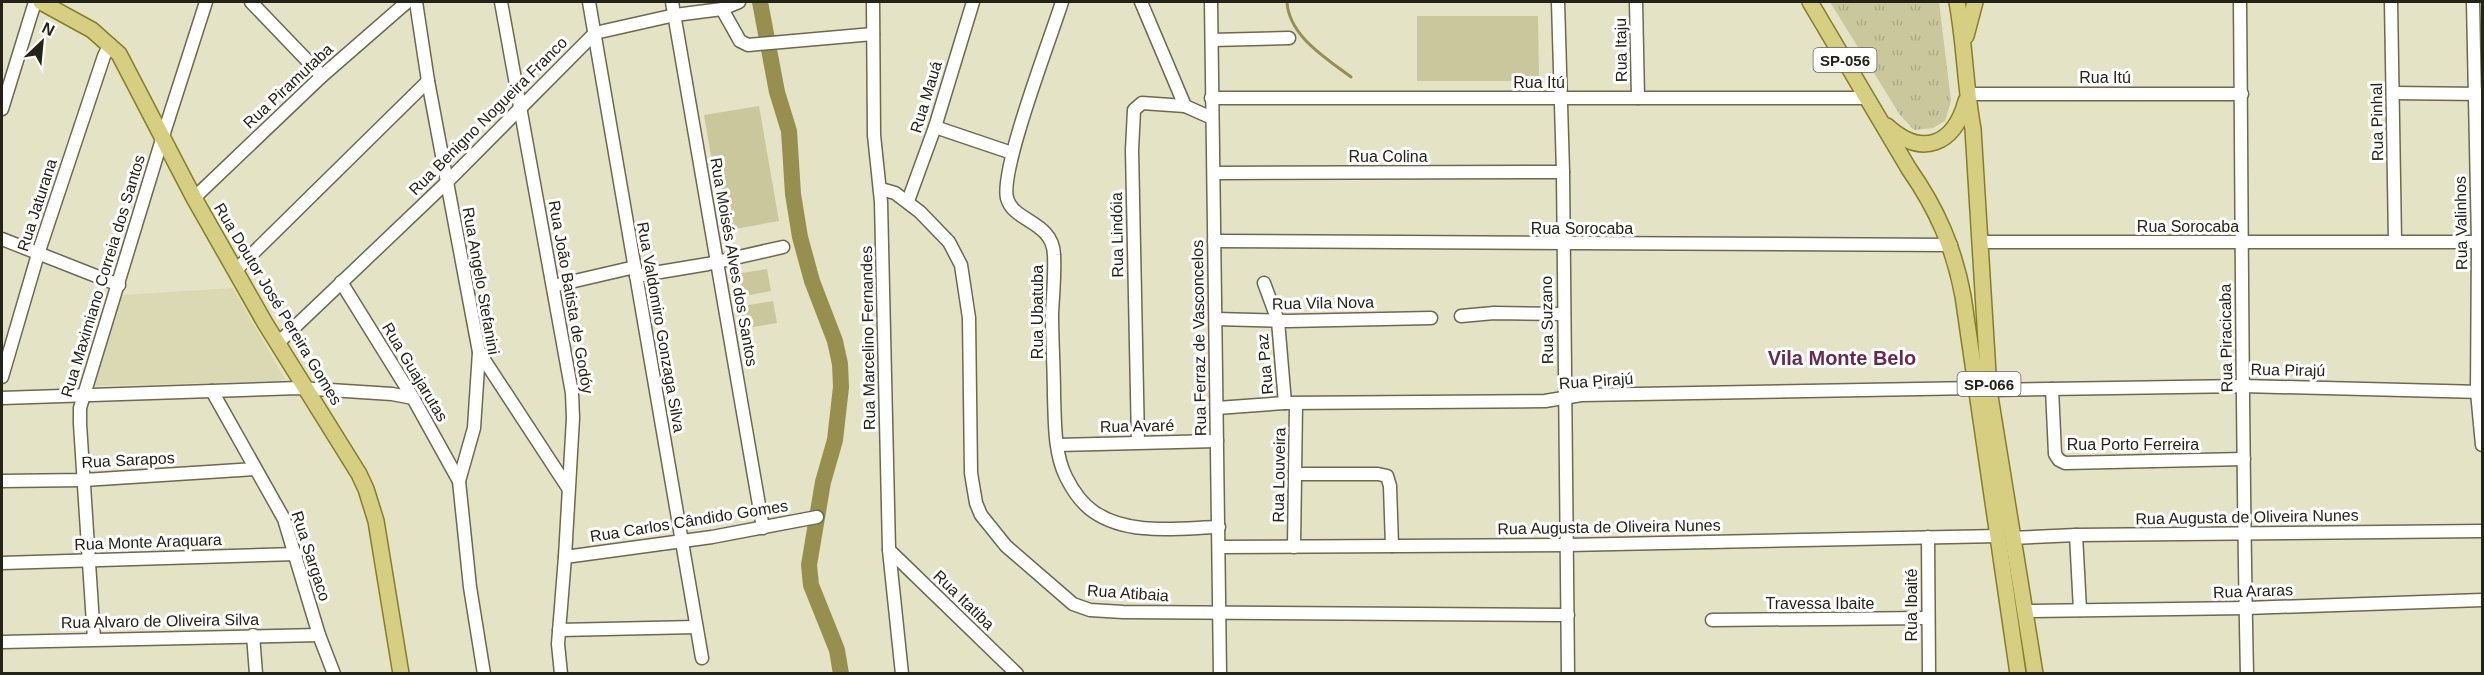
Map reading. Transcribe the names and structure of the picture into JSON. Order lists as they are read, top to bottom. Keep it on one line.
{"streets":{"main road":["SP-056","Rua Doutor José Pereira Gomes","SP-066"],"street":["Rua Itaju","Rua Itú","Rua Piramutaba","Rua Mauá","Rua Benigno Nogueira Franco","Rua Pinhal","Rua Colina","Rua Jaturana","Rua Valinhos","Rua Sorocaba","Rua Lindóia","Rua Moisés Alves dos Santos","Rua Maximiano Correia dos Santos","Rua Angelo Stefanini","Rua João Batista de Godóy","Rua Vila Nova","Rua Ubatuba","Rua Suzano","Rua Valdomiro Gonzaga Silva","Rua Marcelino Fernandes","Rua Ferraz de Vasconcelos","Rua Piracicaba","Rua Paz","Rua Pirajú","Rua Guajarutas","Rua Avaré","Rua Porto Ferreira","Rua Sarapos","Rua Louveira","Rua Augusta de Oliveira Nunes","Rua Carlos Cândido Gomes","Rua Monte Araquara","Rua Sargaco","Rua Araras","Rua Atibaia","Rua Itatiba","Travessa Ibaite","Rua Ibaité","Rua Alvaro de Oliveira Silva"]},"crossings":[["Rua Itaju","Rua Itú"],["SP-056","Rua Itú"],["SP-056","SP-066"],["Rua Itú","Rua Suzano"],["Rua Itú","Rua Ferraz de Vasconcelos"],["Rua Itú","Rua Piracicaba"],["Rua Itú","SP-066"],["Rua Piramutaba","Rua Doutor José Pereira Gomes"],["Rua Mauá","Rua Atibaia"],["Rua Benigno Nogueira Franco","Rua Angelo Stefanini"],["Rua Benigno Nogueira Franco","Rua João Batista de Godóy"],["Rua Benigno Nogueira Franco","Rua Doutor José Pereira Gomes"],["Rua Benigno Nogueira Franco","Rua Valdomiro Gonzaga Silva"],["Rua Benigno Nogueira Franco","Rua Guajarutas"],["Rua Pinhal","Rua Sorocaba"],["Rua Colina","Rua Suzano"],["Rua Colina","Rua Ferraz de Vasconcelos"],["Rua Jaturana","Rua Doutor José Pereira Gomes"],["Rua Valinhos","Rua Sorocaba"],["Rua Valinhos","Rua Pirajú"],["Rua Sorocaba","Rua Suzano"],["Rua Sorocaba","Rua Ferraz de Vasconcelos"],["Rua Sorocaba","Rua Piracicaba"],["Rua Sorocaba","SP-066"],["Rua Lindóia","Rua Ferraz de Vasconcelos"],["Rua Lindóia","Rua Avaré"],["Rua Moisés Alves dos Santos","Rua Carlos Cândido Gomes"],["Rua Maximiano Correia dos Santos","Rua Doutor José Pereira Gomes"],["Rua Maximiano Correia dos Santos","Rua Sarapos"],["Rua Maximiano Correia dos Santos","Rua Monte Araquara"],["Rua Maximiano Correia dos Santos","Rua Alvaro de Oliveira Silva"],["Rua Angelo Stefanini","Rua Guajarutas"],["Rua João Batista de Godóy","Rua Carlos Cândido Gomes"],["Rua Vila Nova","Rua Ferraz de Vasconcelos"],["Rua Vila Nova","Rua Paz"],["Rua Ubatuba","Rua Ferraz de Vasconcelos"],["Rua Ubatuba","Rua Avaré"],["Rua Suzano","Rua Pirajú"],["Rua Suzano","Rua Augusta de Oliveira Nunes"],["Rua Suzano","Rua Atibaia"],["Rua Valdomiro Gonzaga Silva","Rua Carlos Cândido Gomes"],["Rua Marcelino Fernandes","Rua Atibaia"],["Rua Marcelino Fernandes","Rua Itatiba"],["Rua Ferraz de Vasconcelos","Rua Pirajú"],["Rua Ferraz de Vasconcelos","Rua Avaré"],["Rua Ferraz de Vasconcelos","Rua Augusta de Oliveira Nunes"],["Rua Ferraz de Vasconcelos","Rua Atibaia"],["Rua Piracicaba","Rua Pirajú"],["Rua Piracicaba","Rua Porto Ferreira"],["Rua Piracicaba","Rua Augusta de Oliveira Nunes"],["Rua Piracicaba","Rua Araras"],["Rua Paz","Rua Pirajú"],["Rua Paz","Rua Louveira"],["Rua Pirajú","SP-066"],["Rua Pirajú","Rua Porto Ferreira"],["Rua Pirajú","Rua Louveira"],["SP-066","Rua Augusta de Oliveira Nunes"],["SP-066","Rua Araras"],["Rua Sarapos","Rua Sargaco"],["Rua Louveira","Rua Augusta de Oliveira Nunes"],["Rua Augusta de Oliveira Nunes","Rua Ibaité"],["Rua Monte Araquara","Rua Sargaco"],["Rua Sargaco","Rua Alvaro de Oliveira Silva"],["Travessa Ibaite","Rua Ibaité"]],"districts":["Vila Monte Belo"],"north":"top right"}
